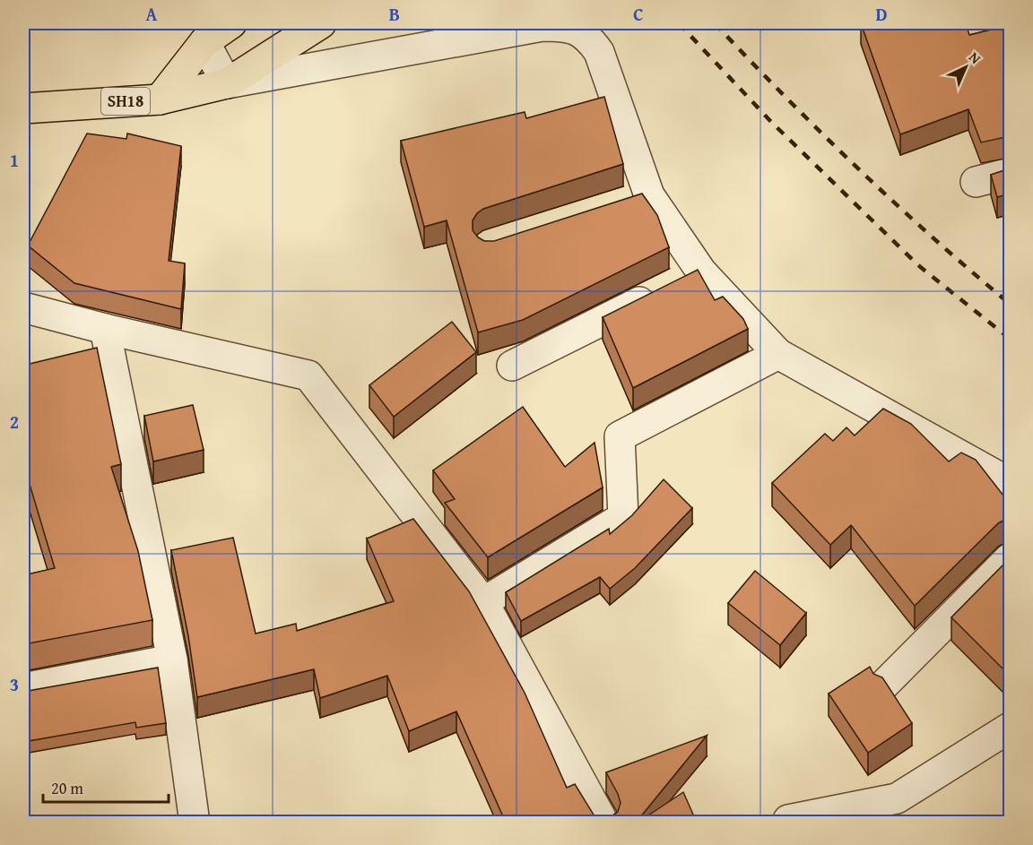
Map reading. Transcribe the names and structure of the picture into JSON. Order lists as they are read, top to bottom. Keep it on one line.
{"streets":{"main road":["SH18"]},"scale_bar":"20 m","north":"top right","grid":{"columns":["A","B","C","D"],"rows":["1","2","3"]}}
